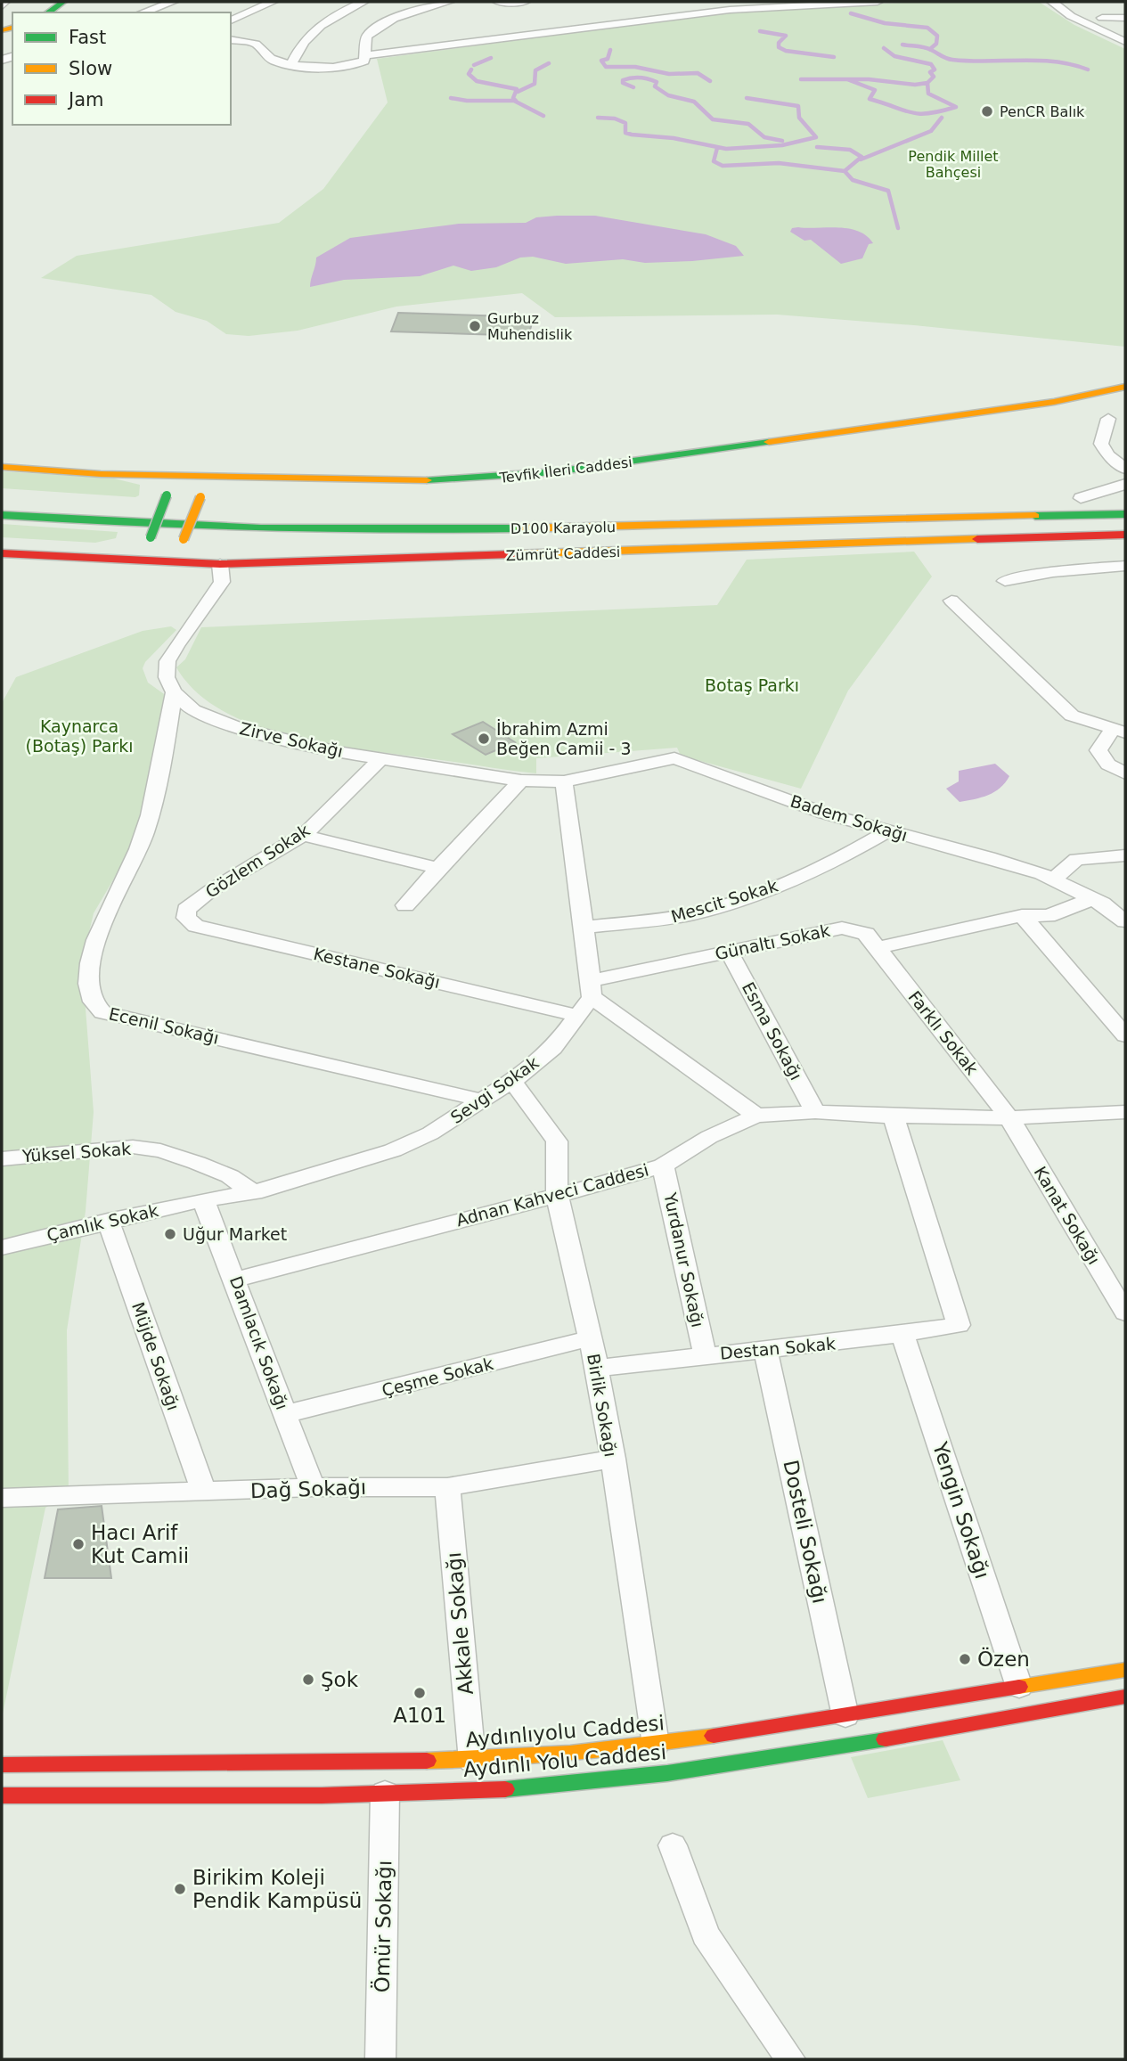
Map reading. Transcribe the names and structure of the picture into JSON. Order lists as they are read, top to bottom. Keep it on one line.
{"streets":{"main road":["Tevfik İleri Caddesi","D100 Karayolu","Zümrüt Caddesi","Aydınlıyolu Caddesi","Aydınlı Yolu Caddesi"],"street":["Zirve Sokağı","Badem Sokağı","Gözlem Sokak","Mescit Sokak","Günaltı Sokak","Kestane Sokağı","Ecenil Sokağı","Esma Sokağı","Farklı Sokak","Sevgi Sokak","Yüksel Sokak","Adnan Kahveci Caddesi","Kanat Sokağı","Çamlık Sokak","Yurdanur Sokağı","Damlacık Sokağı","Destan Sokak","Müjde Sokağı","Çeşme Sokak","Birlik Sokağı","Dağ Sokağı","Yengin Sokağı","Dosteli Sokağı","Akkale Sokağı","Ömür Sokağı"]},"crossings":[["Zirve Sokağı","Badem Sokağı"],["Zirve Sokağı","Gözlem Sokak"],["Zirve Sokağı","Ecenil Sokağı"],["Badem Sokağı","Mescit Sokak"],["Gözlem Sokak","Kestane Sokağı"],["Günaltı Sokak","Esma Sokağı"],["Günaltı Sokak","Farklı Sokak"],["Günaltı Sokak","Sevgi Sokak"],["Kestane Sokağı","Sevgi Sokak"],["Ecenil Sokağı","Sevgi Sokak"],["Esma Sokağı","Adnan Kahveci Caddesi"],["Farklı Sokak","Adnan Kahveci Caddesi"],["Farklı Sokak","Kanat Sokağı"],["Sevgi Sokak","Yüksel Sokak"],["Sevgi Sokak","Çamlık Sokak"],["Sevgi Sokak","Damlacık Sokağı"],["Sevgi Sokak","Birlik Sokağı"],["Adnan Kahveci Caddesi","Kanat Sokağı"],["Adnan Kahveci Caddesi","Yurdanur Sokağı"],["Adnan Kahveci Caddesi","Damlacık Sokağı"],["Adnan Kahveci Caddesi","Destan Sokak"],["Adnan Kahveci Caddesi","Birlik Sokağı"],["Çamlık Sokak","Damlacık Sokağı"],["Çamlık Sokak","Müjde Sokağı"],["Yurdanur Sokağı","Destan Sokak"],["Damlacık Sokağı","Çeşme Sokak"],["Damlacık Sokağı","Dağ Sokağı"],["Destan Sokak","Birlik Sokağı"],["Destan Sokak","Yengin Sokağı"],["Destan Sokak","Dosteli Sokağı"],["Müjde Sokağı","Dağ Sokağı"],["Çeşme Sokak","Birlik Sokağı"],["Birlik Sokağı","Dağ Sokağı"],["Birlik Sokağı","Aydınlıyolu Caddesi"],["Dağ Sokağı","Akkale Sokağı"],["Yengin Sokağı","Aydınlıyolu Caddesi"],["Dosteli Sokağı","Aydınlıyolu Caddesi"],["Akkale Sokağı","Aydınlıyolu Caddesi"],["Aydınlı Yolu Caddesi","Ömür Sokağı"]],"parks":["Pendik Millet Bahçesi","Botaş Parkı","Kaynarca (Botaş) Parkı"],"places":["PenCR Balık","Gurbuz Muhendislik","İbrahim Azmi Beğen Camii - 3","Uğur Market","Hacı Arif Kut Camii","Özen","Şok","A101","Birikim Koleji Pendik Kampüsü"],"legend":["Fast","Slow","Jam"]}
